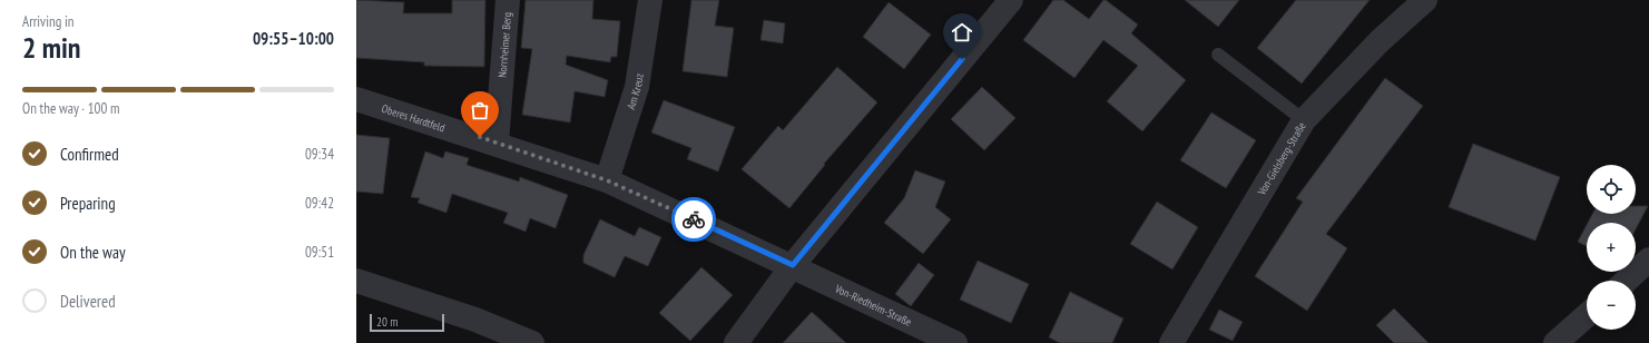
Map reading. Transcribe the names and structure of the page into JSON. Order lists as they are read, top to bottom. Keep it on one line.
{"streets":{"street":["Nornheimer Berg","Am Kreuz","Oberes Hardtfeld","Von-Gielsberg-Straße","Von-Riedheim-Straße"]},"crossings":[["Nornheimer Berg","Oberes Hardtfeld"],["Am Kreuz","Oberes Hardtfeld"],["Oberes Hardtfeld","Von-Riedheim-Straße"]],"scale_bar":"20 m","page":{"heading":["2 min","Arriving in","09:55–10:00"],"bar":"On the way · 100 m","list":[["Confirmed","09:34"],["Preparing","09:42"],["On the way","09:51"],"Delivered"],"map_buttons":["+","−"],"scale":"20 m"}}
